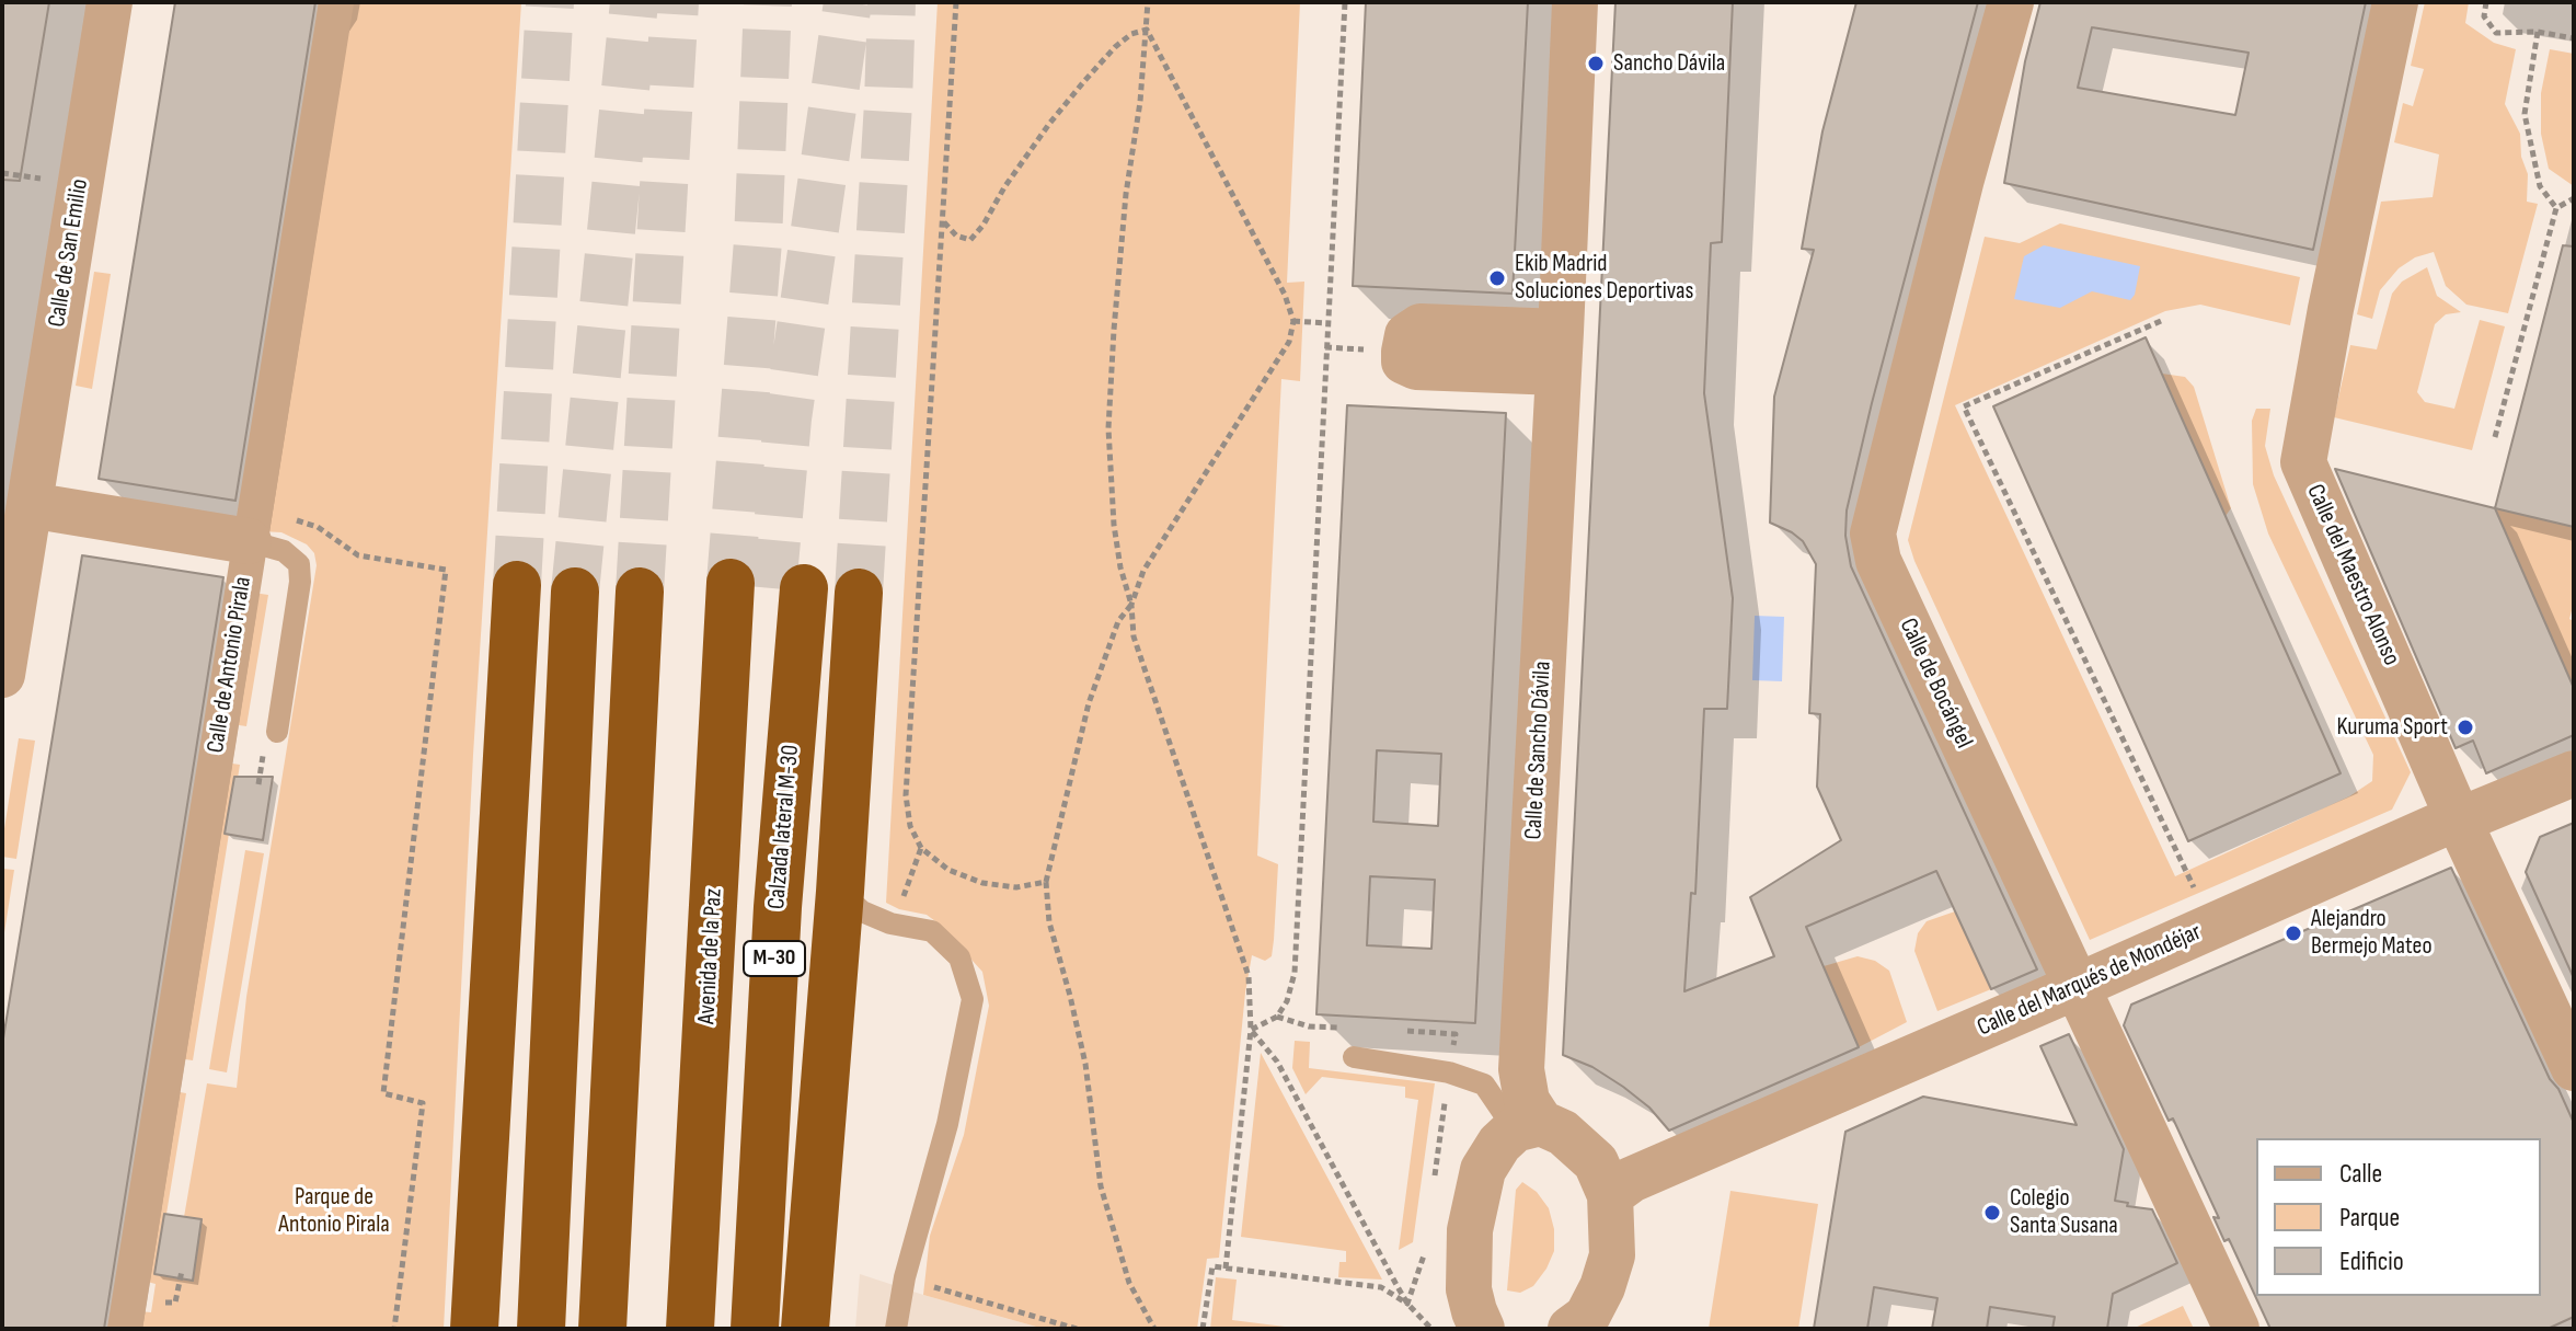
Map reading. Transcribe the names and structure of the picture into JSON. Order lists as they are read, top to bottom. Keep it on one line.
{"streets":{"highway":["Calzada lateral M-30","Avenida de la Paz","M-30"],"street":["Calle de San Emilio","Calle del Maestro Alonso","Calle de Antonio Pirala","Calle de Bocángel","Calle de Sancho Dávila","Calle del Marqués de Mondéjar"]},"crossings":[["Calle del Maestro Alonso","Calle del Marqués de Mondéjar"],["Calle de Bocángel","Calle del Marqués de Mondéjar"],["Calzada lateral M-30","Avenida de la Paz"]],"parks":["Parque de Antonio Pirala"],"places":["Sancho Dávila","Ekib Madrid Soluciones Deportivas","Kuruma Sport","Alejandro Bermejo Mateo","Colegio Santa Susana"],"legend":["Calle","Parque","Edificio"]}
